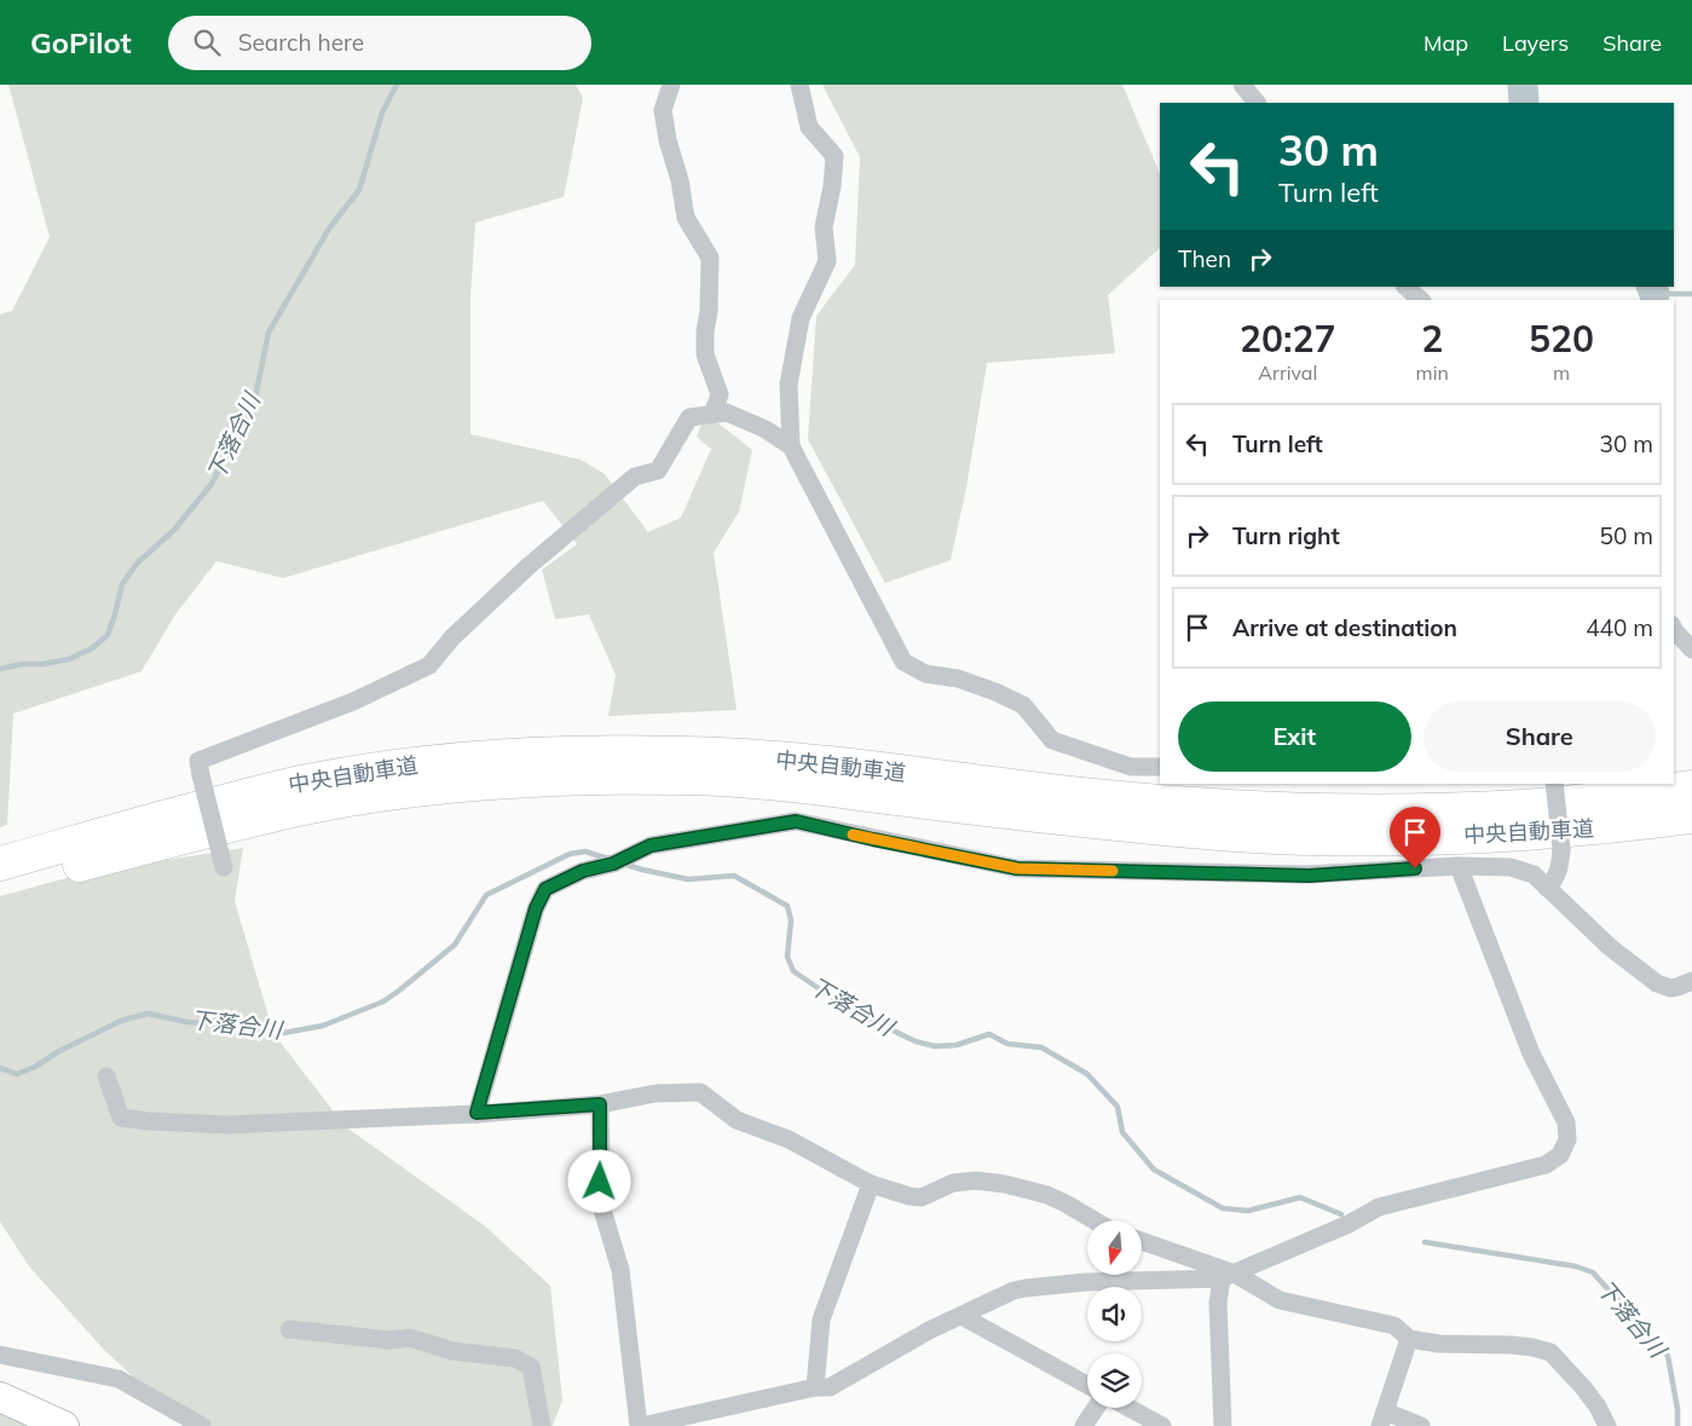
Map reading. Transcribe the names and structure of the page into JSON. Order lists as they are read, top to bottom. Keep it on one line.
{"streets":{"highway":["中央自動車道"]},"water":["下落合川"],"north":"bottom","page":{"header":"GoPilot","search":"Search here","nav":["Map","Layers","Share"],"turn":["30 m","Turn left"],"then":"Then","eta":["20:27","Arrival","2","min","520","m"],"list":[{"name":"Turn left","value":"30 m"},{"name":"Turn right","value":"50 m"},{"name":"Arrive at destination","value":"440 m"}],"buttons":["Exit","Share"]}}
